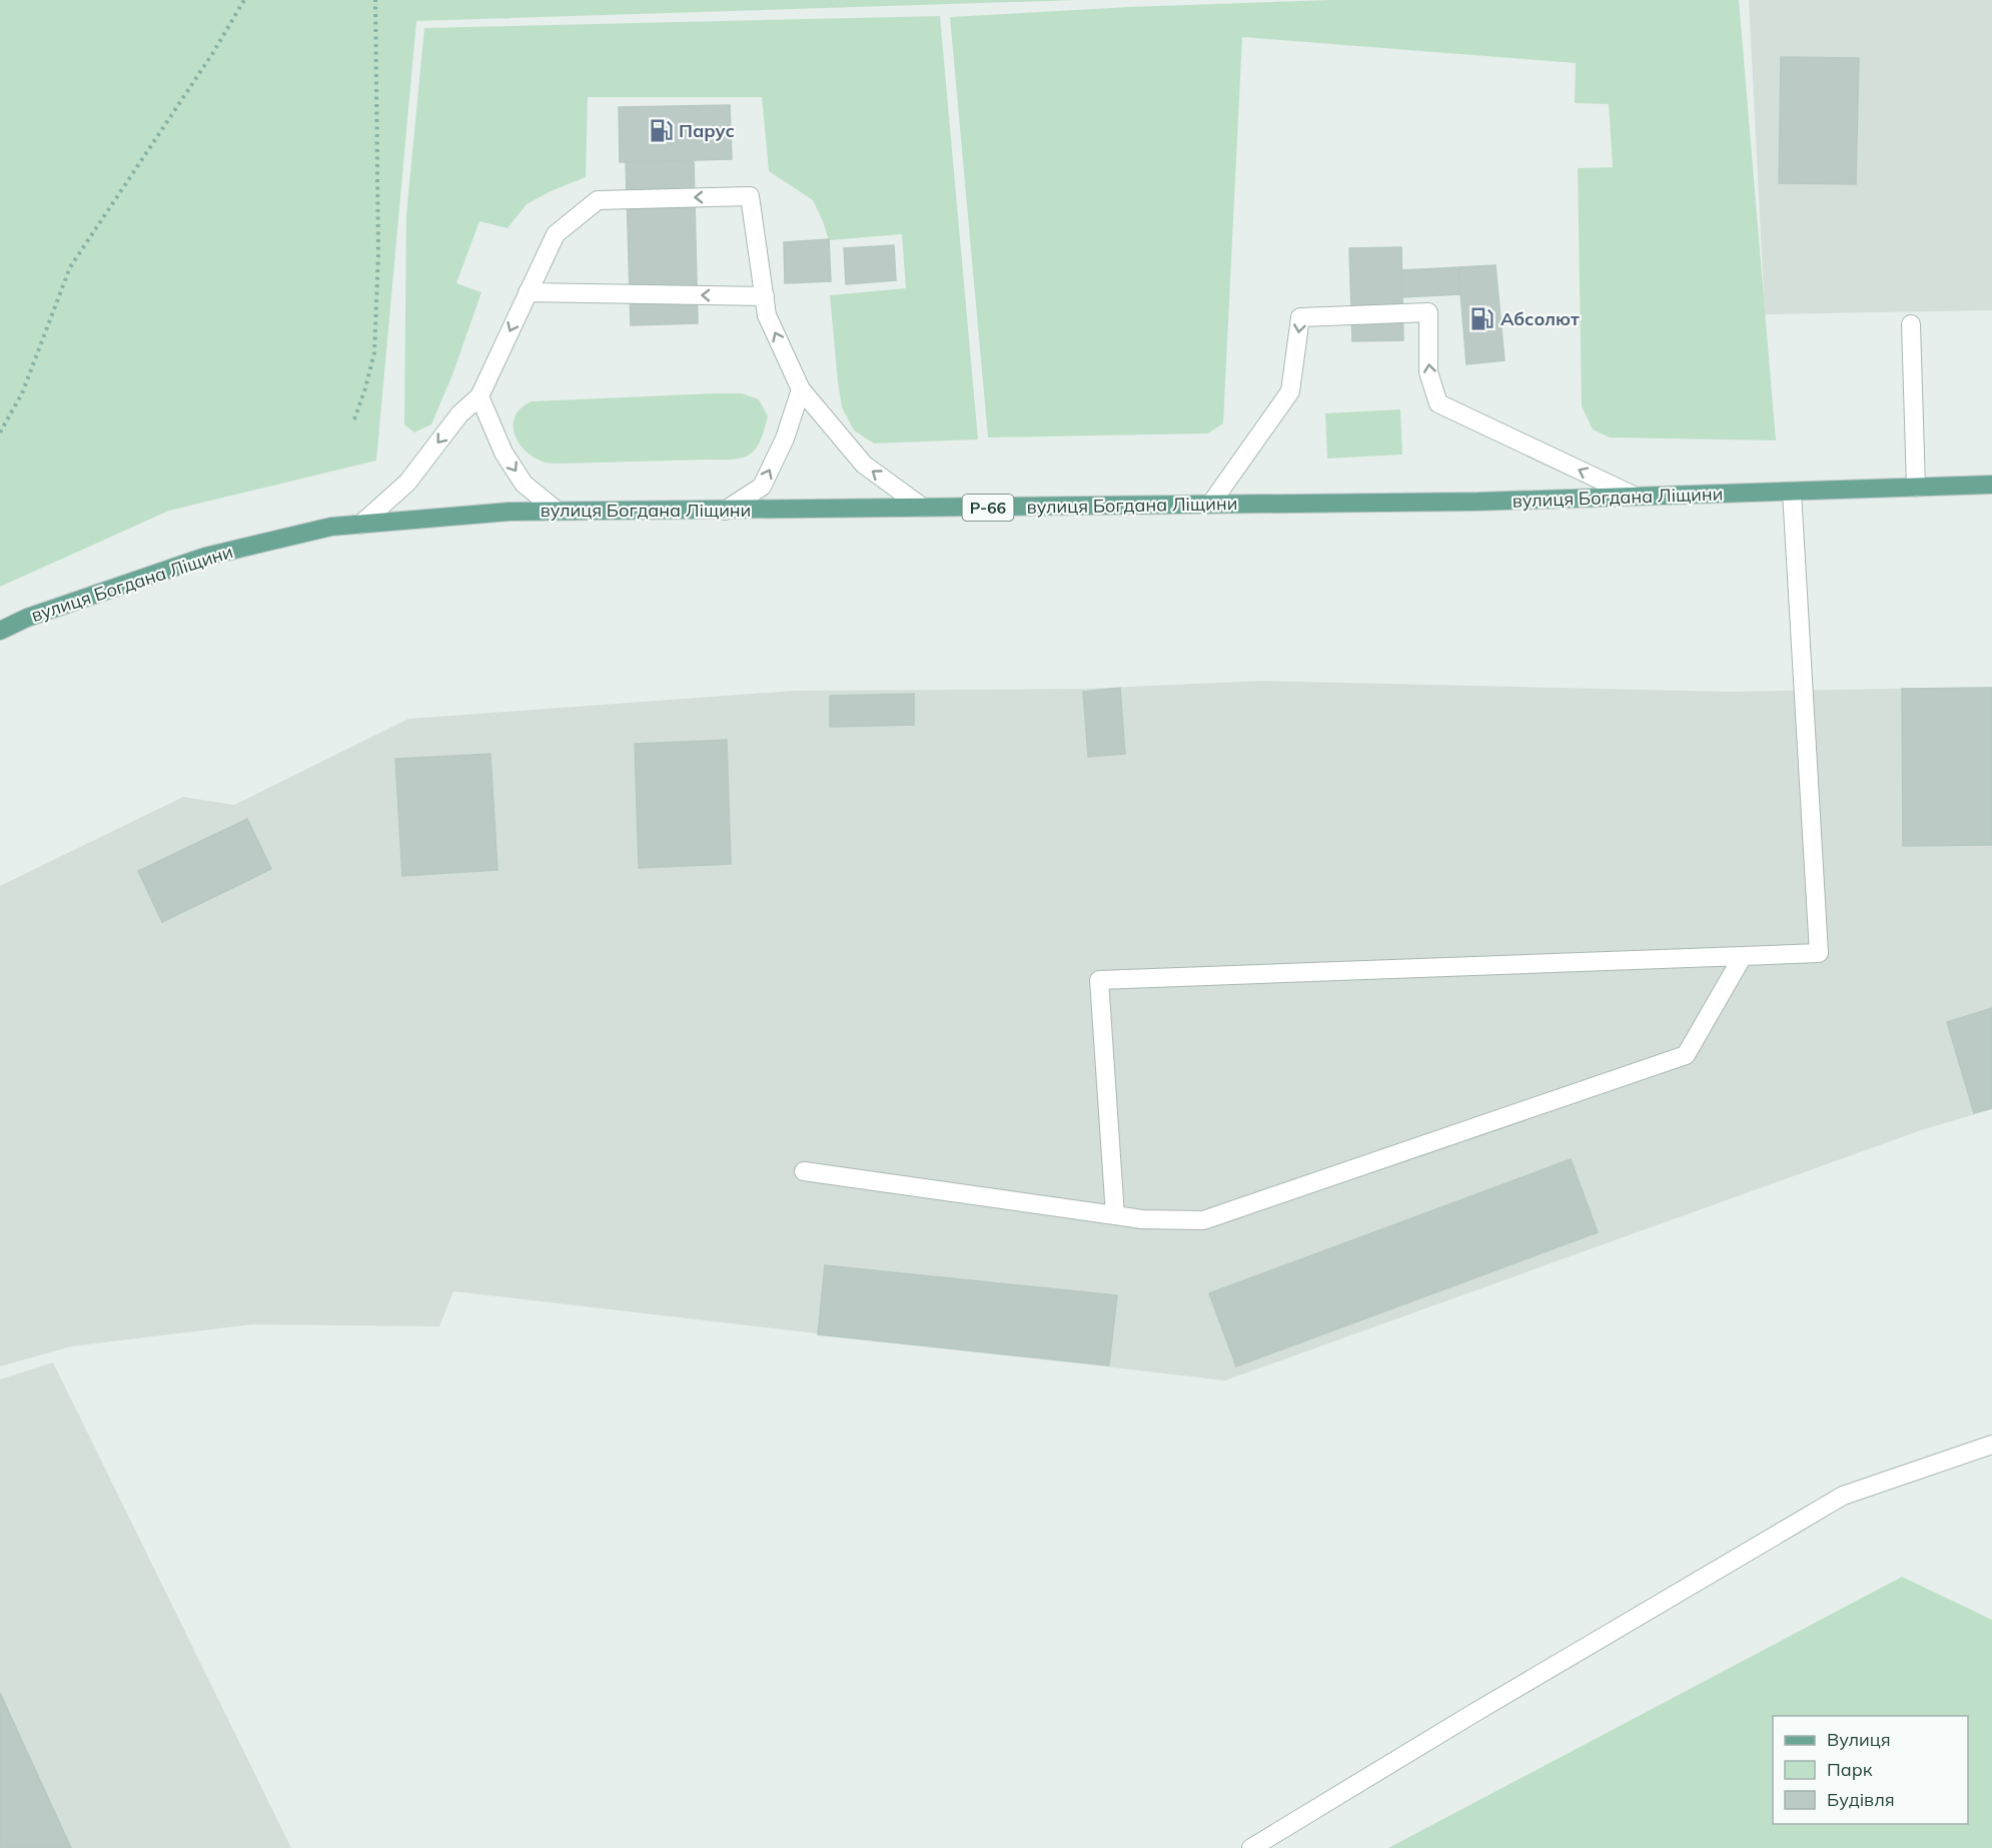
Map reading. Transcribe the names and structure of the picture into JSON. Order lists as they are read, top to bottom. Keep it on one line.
{"streets":{"main road":["вулиця Богдана Ліщини","Р-66"]},"places":{"fuel station":["Парус","Абсолют"]},"legend":["Вулиця","Парк","Будівля"]}
